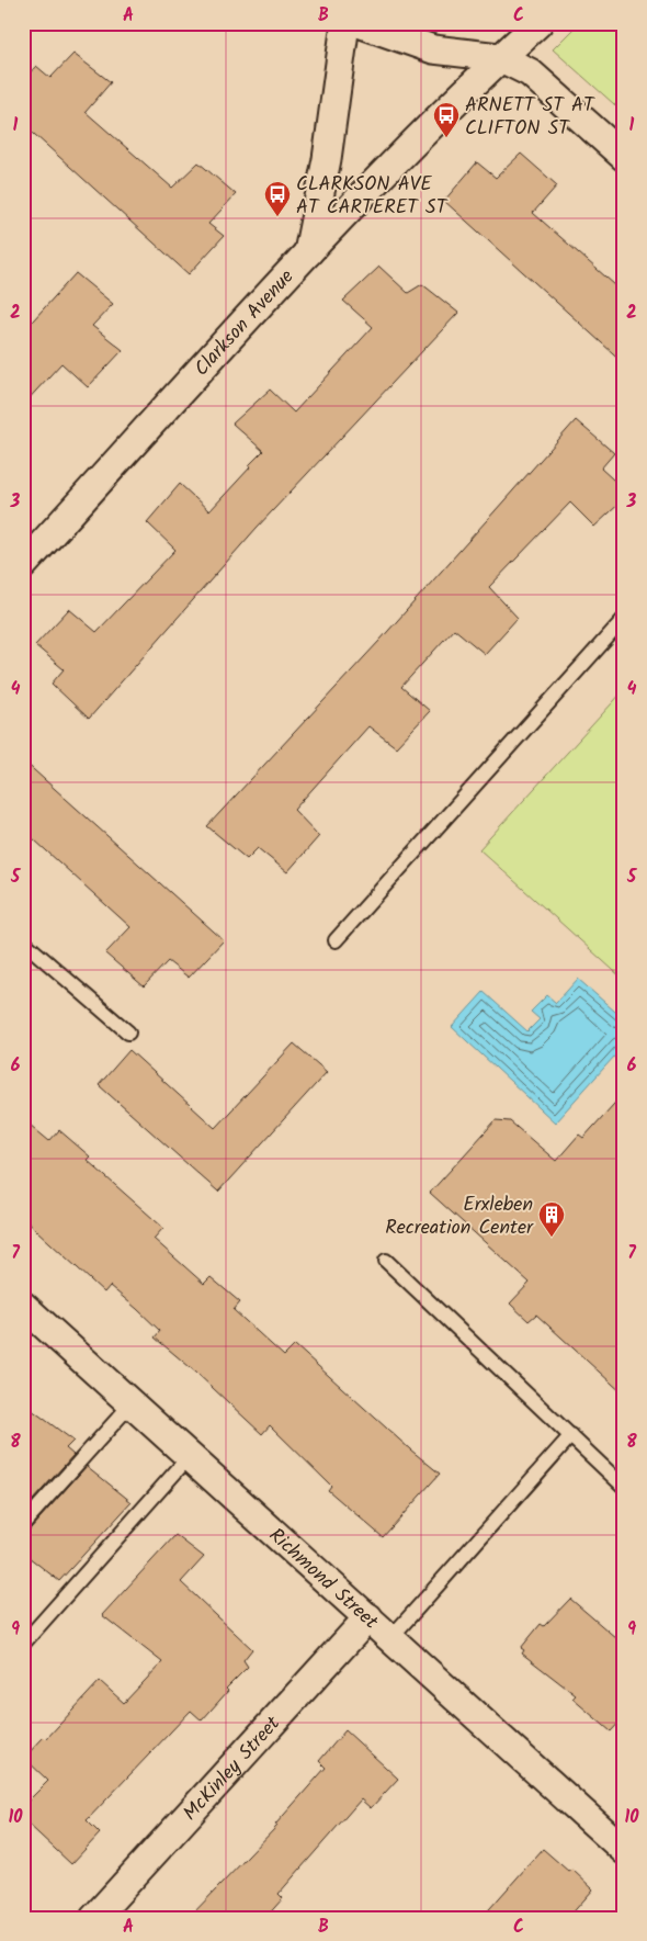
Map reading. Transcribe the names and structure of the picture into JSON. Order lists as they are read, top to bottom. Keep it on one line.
{"streets":{"street":["Clarkson Avenue","Richmond Street","McKinley Street"]},"crossings":[["Richmond Street","McKinley Street"]],"places":{"bus stop":["ARNETT ST AT CLIFTON ST","CLARKSON AVE AT CARTERET ST"],"building":["Erxleben Recreation Center"]},"grid":{"columns":["A","B","C"],"rows":["1","2","3","4","5","6","7","8","9","10"]}}
